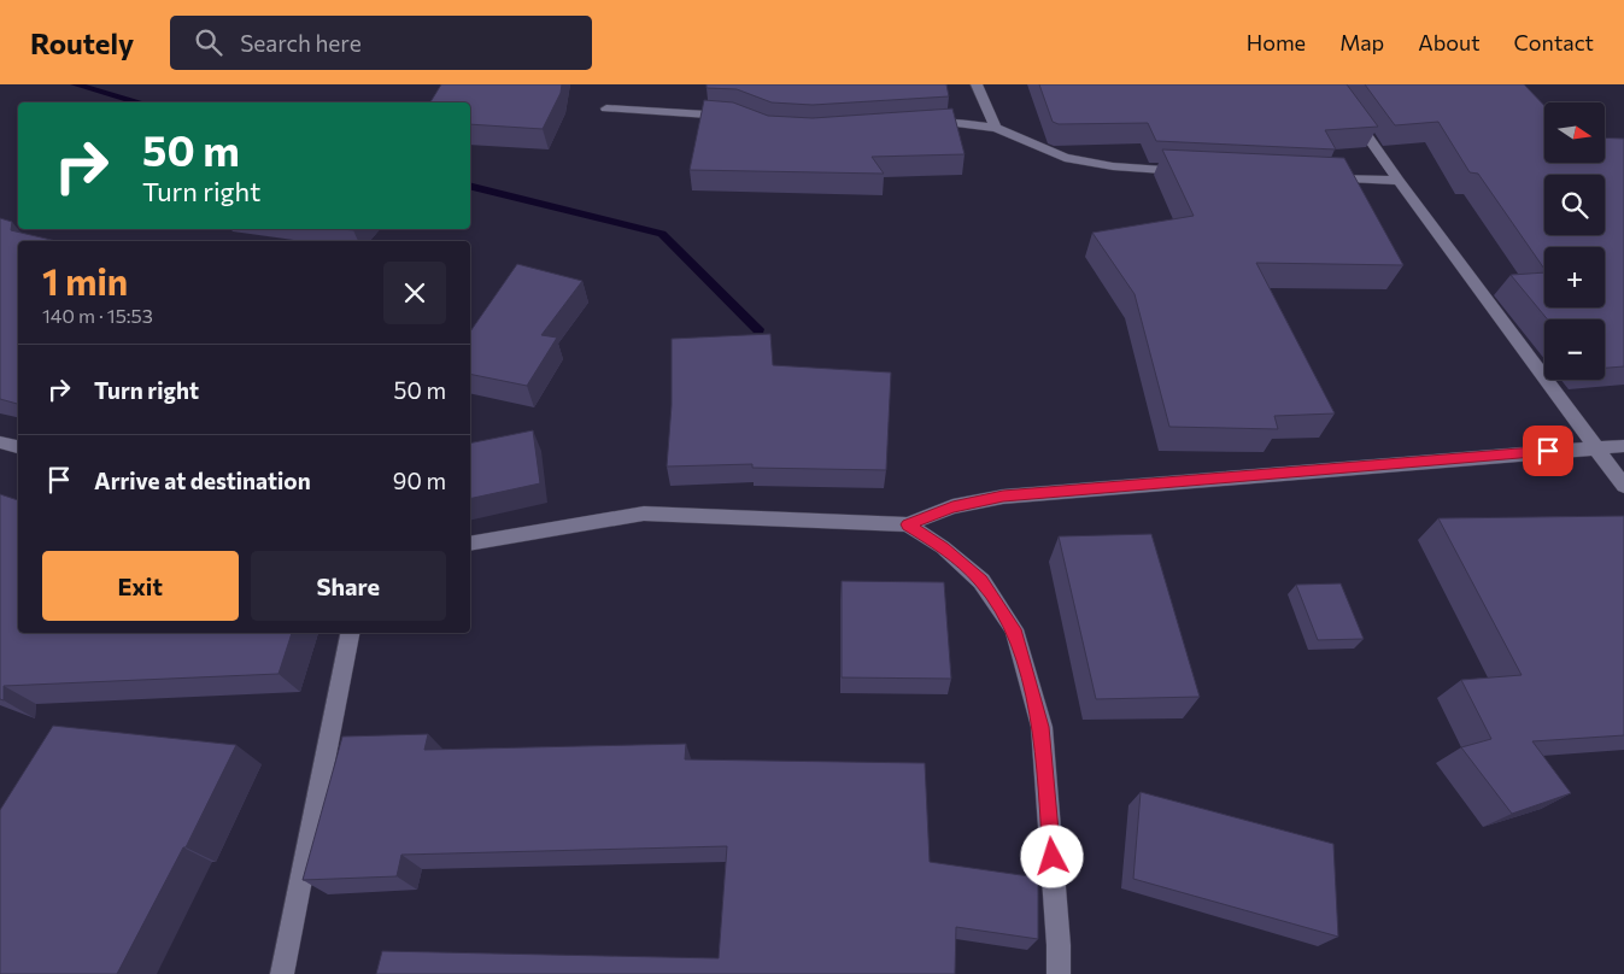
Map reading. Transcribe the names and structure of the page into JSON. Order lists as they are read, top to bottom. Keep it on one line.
{"north":"right","page":{"header":"Routely","search":"Search here","nav":["Home","Map","About","Contact"],"map_buttons":["+","−"],"turn":["50 m","Turn right"],"heading":["1 min","140 m · 15:53"],"list":[{"name":"Turn right","value":"50 m"},{"name":"Arrive at destination","value":"90 m"}],"buttons":["Exit","Share"]}}
